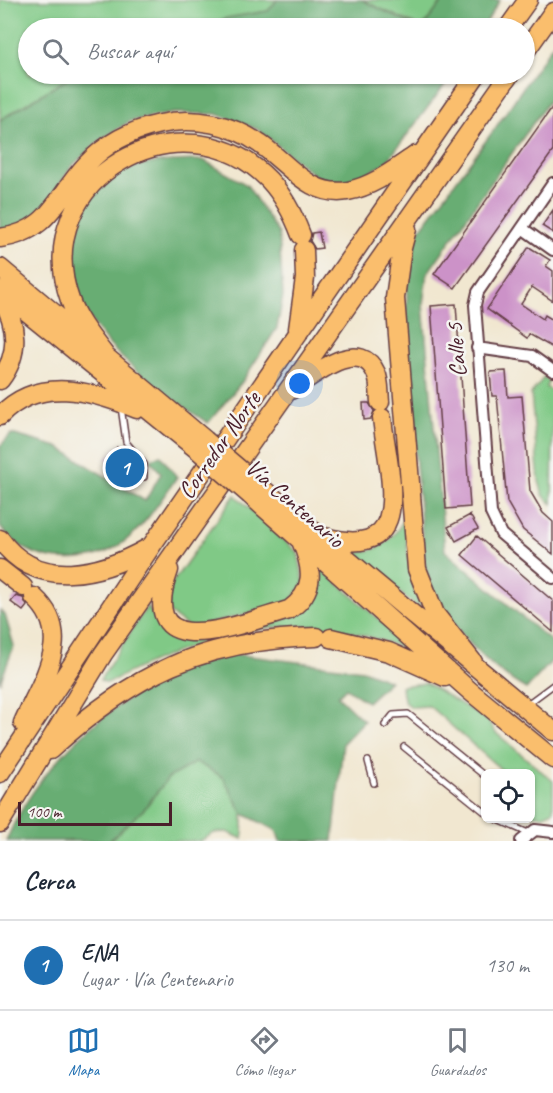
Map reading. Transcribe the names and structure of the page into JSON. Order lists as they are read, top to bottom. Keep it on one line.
{"streets":{"highway":["Corredor Norte","Vía Centenario"],"street":["Calle 5"]},"scale_bar":"100 m","page":{"search":"Buscar aquí","pins":"1","scale":"100 m","heading":"Cerca","list":[{"mark":"1","name":"ENA","note":"Lugar · Vía Centenario","value":"130 m"}],"nav":["Mapa","Cómo llegar","Guardados"]}}
